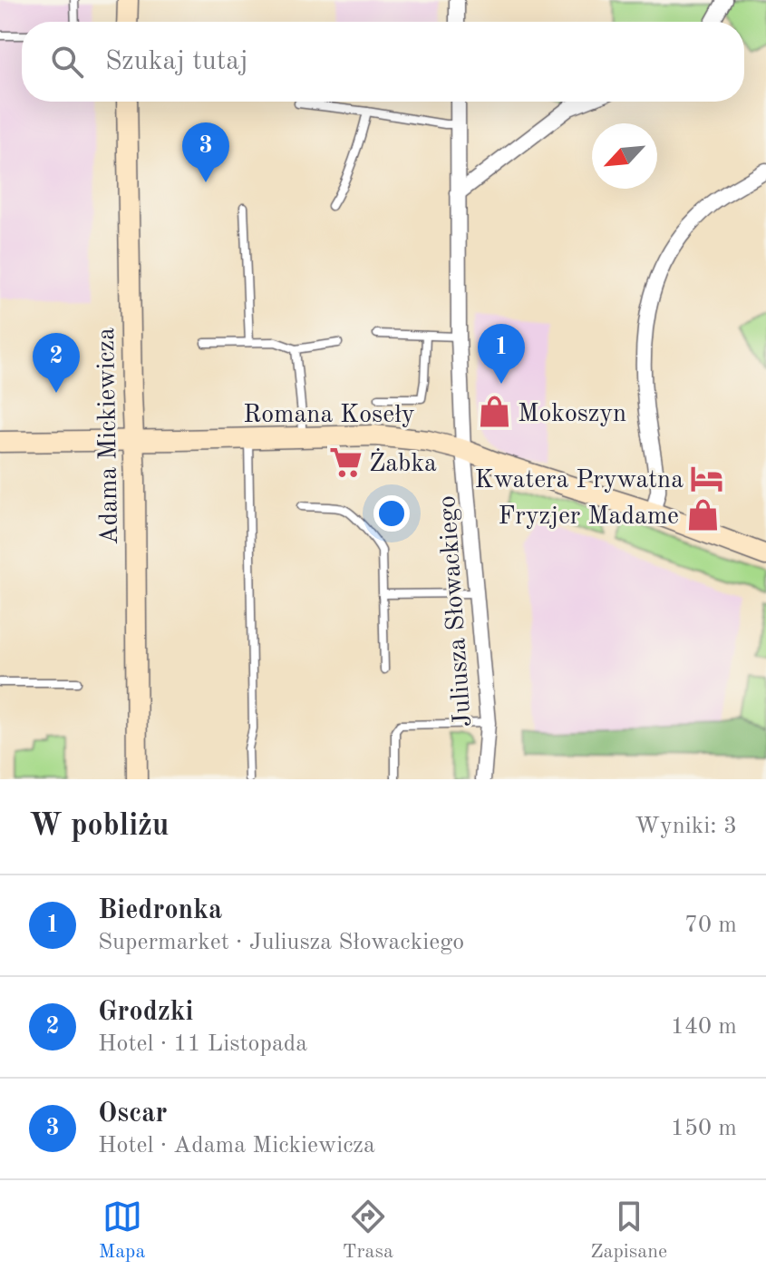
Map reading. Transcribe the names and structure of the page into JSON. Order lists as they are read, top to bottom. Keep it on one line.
{"streets":{"street":["Romana Koseły","Adama Mickiewicza","Juliusza Słowackiego"]},"crossings":[["Romana Koseły","Adama Mickiewicza"],["Romana Koseły","Juliusza Słowackiego"]],"places":{"shop":["Mokoszyn","Fryzjer Madame"],"supermarket":["Żabka"],"hotel":["Kwatera Prywatna"]},"north":"bottom left","page":{"search":"Szukaj tutaj","pins":["3","1","2"],"heading":["W pobliżu","Wyniki: 3"],"list":[{"mark":"1","name":"Biedronka","note":"Supermarket · Juliusza Słowackiego","value":"70 m"},{"mark":"2","name":"Grodzki","note":"Hotel · 11 Listopada","value":"140 m"},{"mark":"3","name":"Oscar","note":"Hotel · Adama Mickiewicza","value":"150 m"}],"nav":["Mapa","Trasa","Zapisane"]}}
